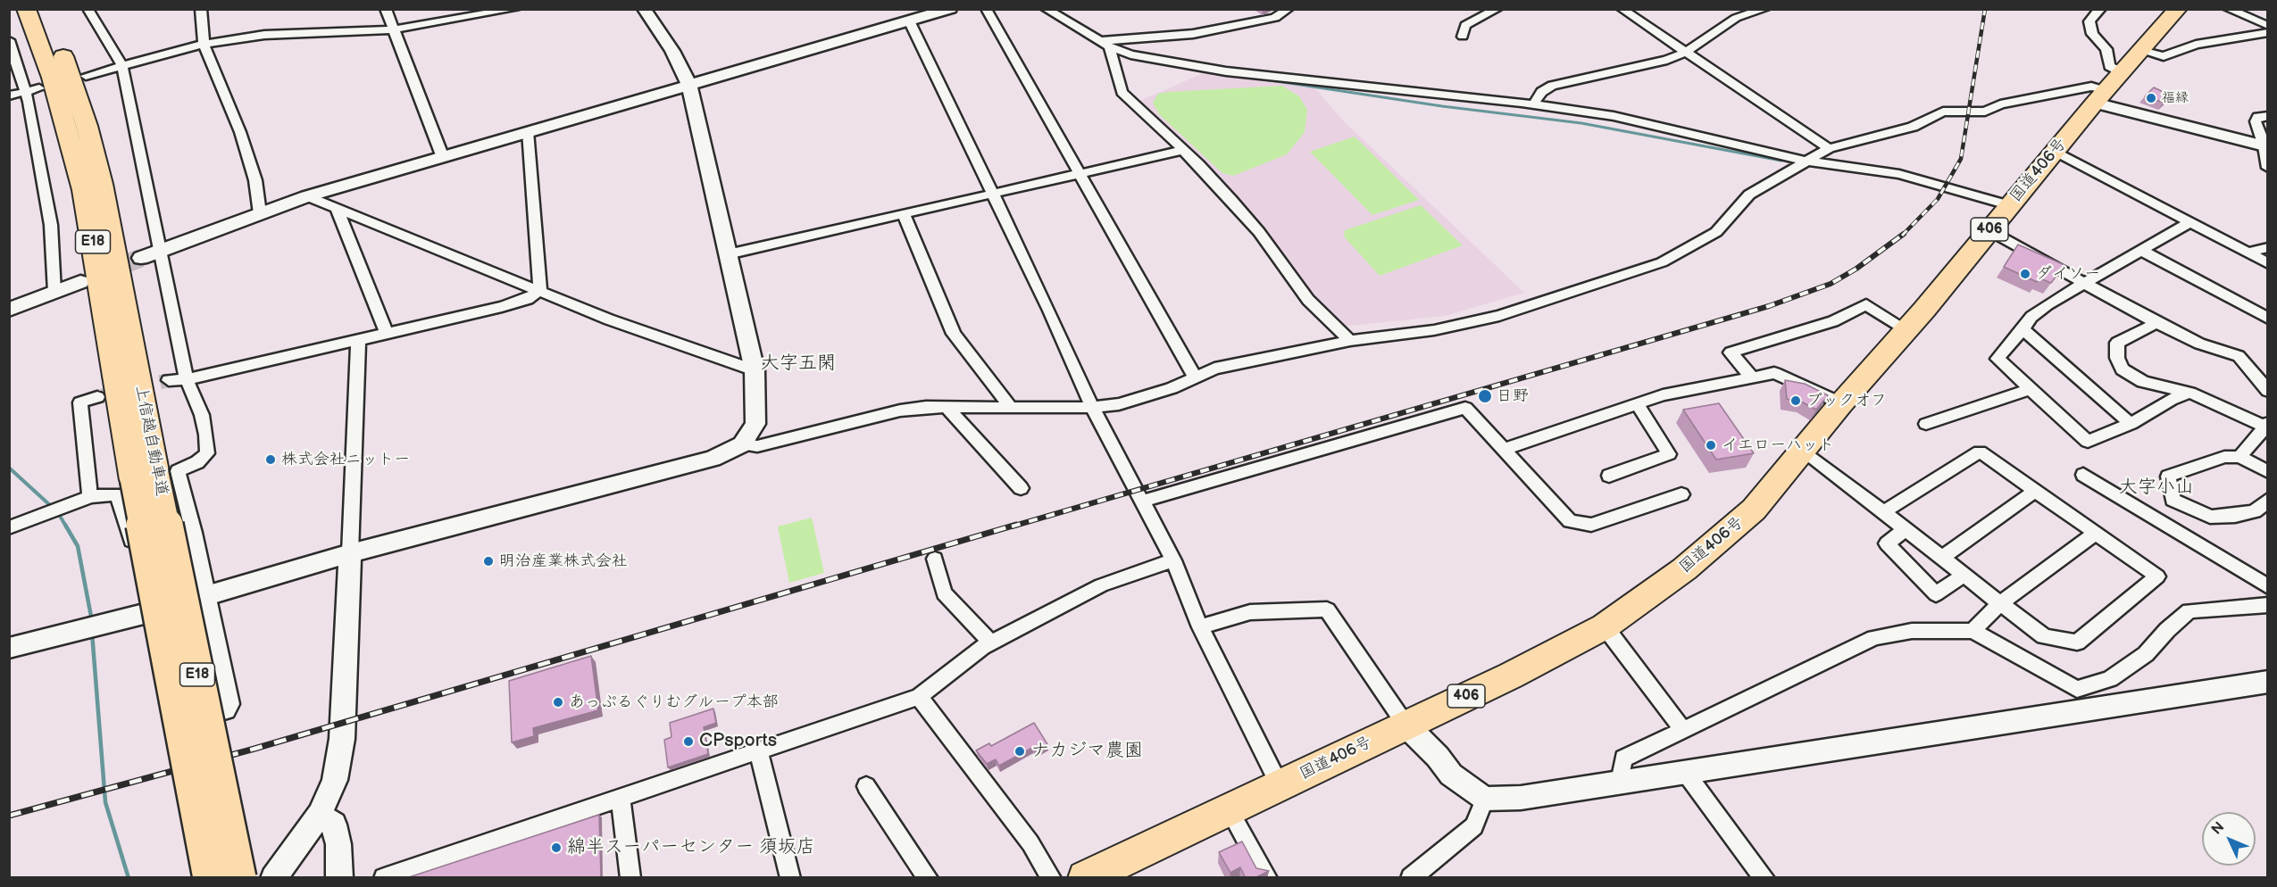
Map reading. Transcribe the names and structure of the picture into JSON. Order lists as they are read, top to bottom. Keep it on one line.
{"streets":{"highway":["国道406号","406","E18","上信越自動車道"]},"districts":["大字五閑","大字小山"],"places":["福縁","ダイソー","日野","ブックオフ","イエローハット","株式会社ニットー","明治産業株式会社","あっぷるぐりむグループ本部","CPsports","ナカジマ農園","綿半スーパーセンター 須坂店"],"north":"top left"}
